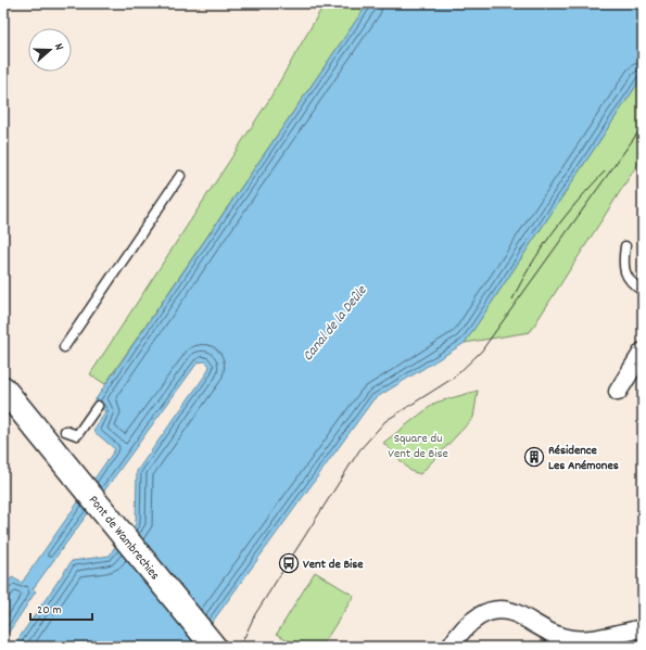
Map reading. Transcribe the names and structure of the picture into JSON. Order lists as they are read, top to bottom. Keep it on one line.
{"streets":{"street":["Pont de Wambrechies"]},"water":["Canal de la Deûle"],"parks":["Square du Vent de Bise"],"places":{"building":["Résidence Les Anémones"],"bus stop":["Vent de Bise"]},"scale_bar":"20 m","north":"right"}
